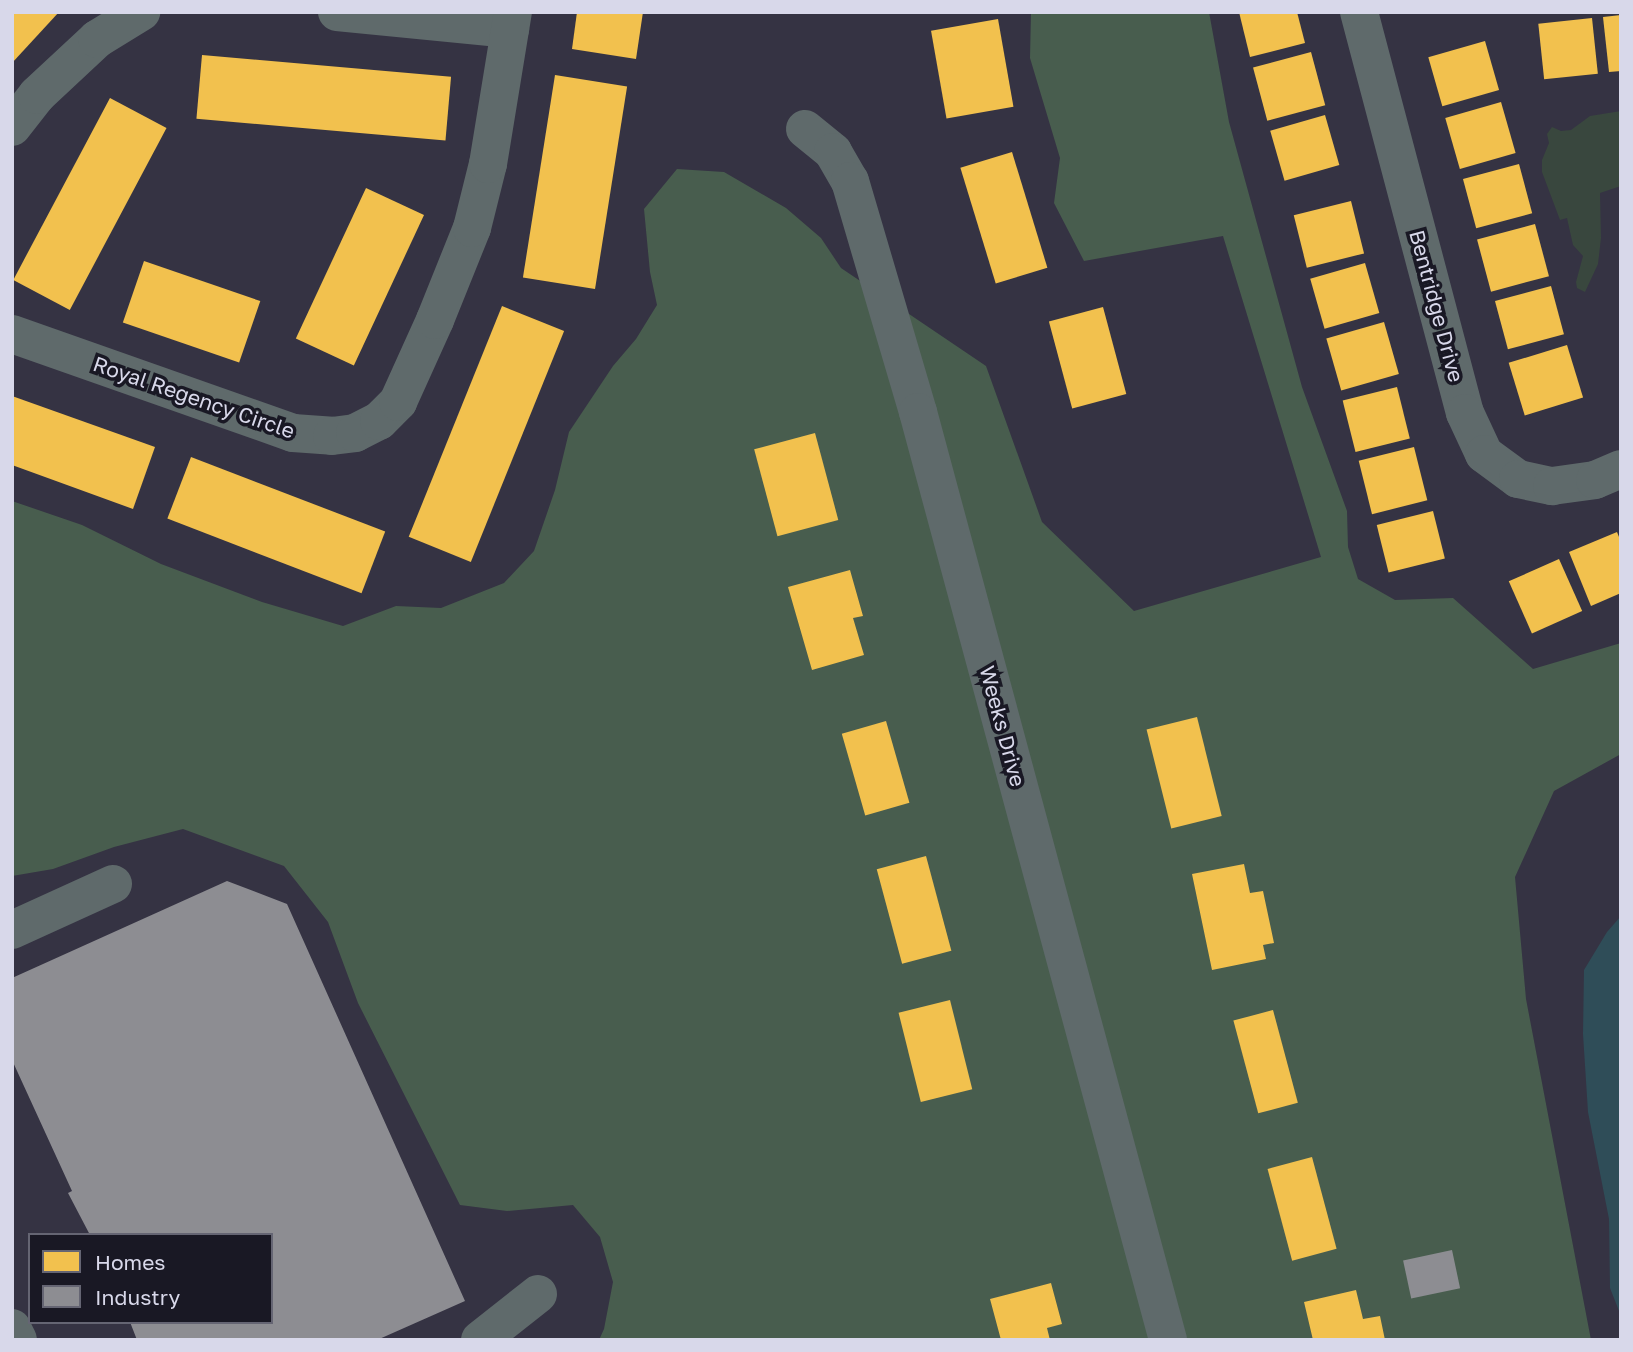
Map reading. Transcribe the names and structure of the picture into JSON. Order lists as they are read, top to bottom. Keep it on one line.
{"streets":{"street":["Bentridge Drive","Royal Regency Circle","Weeks Drive"]},"legend":["Homes","Industry"]}
